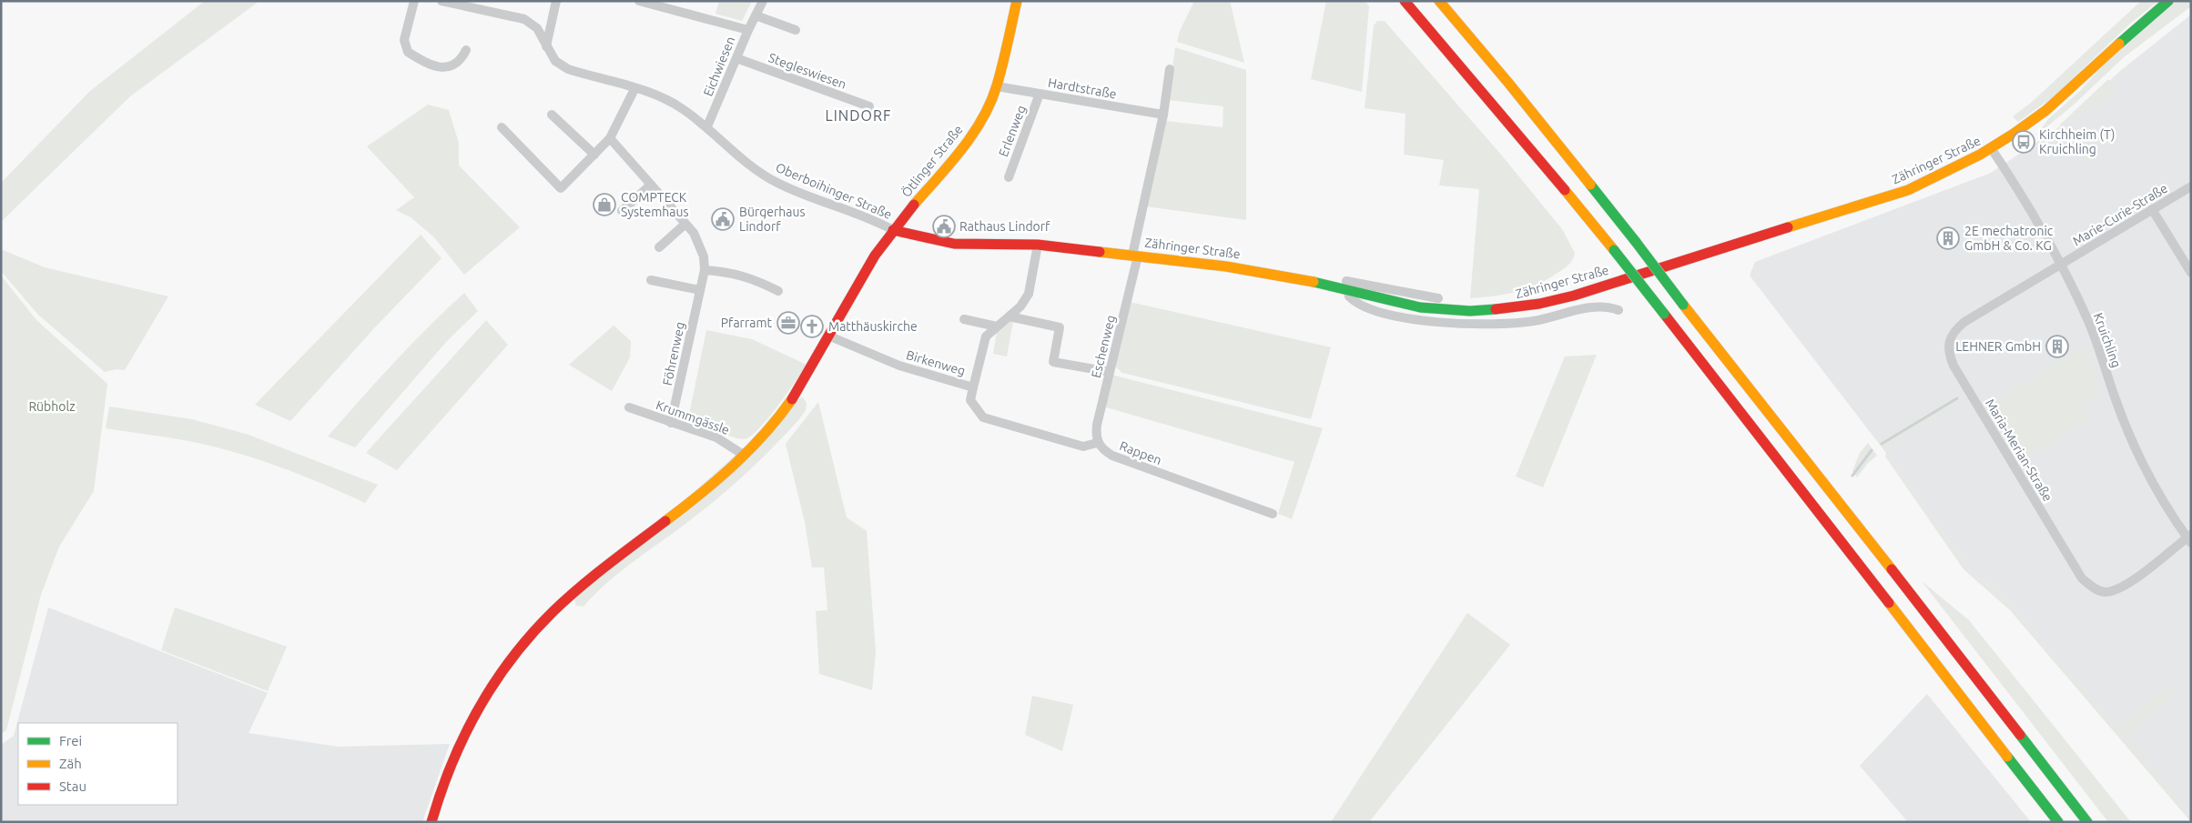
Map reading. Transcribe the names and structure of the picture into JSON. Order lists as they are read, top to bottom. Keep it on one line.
{"streets":{"main road":["Zähringer Straße","Ötlinger Straße"],"street":["Eichwiesen","Stegleswiesen","Hardtstraße","Erlenweg","Oberboihinger Straße","Marie-Curie-Straße","Kruichling","Eschenweg","Föhrenweg","Birkenweg","Krummgässle","Maria-Merian-Straße","Rappen"]},"crossings":[["Eichwiesen","Stegleswiesen"],["Eichwiesen","Oberboihinger Straße"],["Hardtstraße","Erlenweg"],["Hardtstraße","Ötlinger Straße"],["Zähringer Straße","Ötlinger Straße"],["Zähringer Straße","Oberboihinger Straße"],["Zähringer Straße","Kruichling"],["Zähringer Straße","Eschenweg"],["Zähringer Straße","Birkenweg"],["Ötlinger Straße","Oberboihinger Straße"],["Ötlinger Straße","Birkenweg"],["Ötlinger Straße","Krummgässle"],["Marie-Curie-Straße","Kruichling"],["Marie-Curie-Straße","Maria-Merian-Straße"],["Kruichling","Maria-Merian-Straße"],["Eschenweg","Rappen"],["Föhrenweg","Krummgässle"]],"districts":["LINDORF"],"parks":["Rübholz"],"places":{"bus stop":["Kirchheim (T) Kruichling"],"shop":["COMPTECK Systemhaus"],"public building":["Bürgerhaus Lindorf","Rathaus Lindorf"],"building":["2E mechatronic GmbH & Co. KG","LEHNER GmbH"],"office":["Pfarramt"],"church":["Matthäuskirche"]},"legend":["Frei","Zäh","Stau"]}
